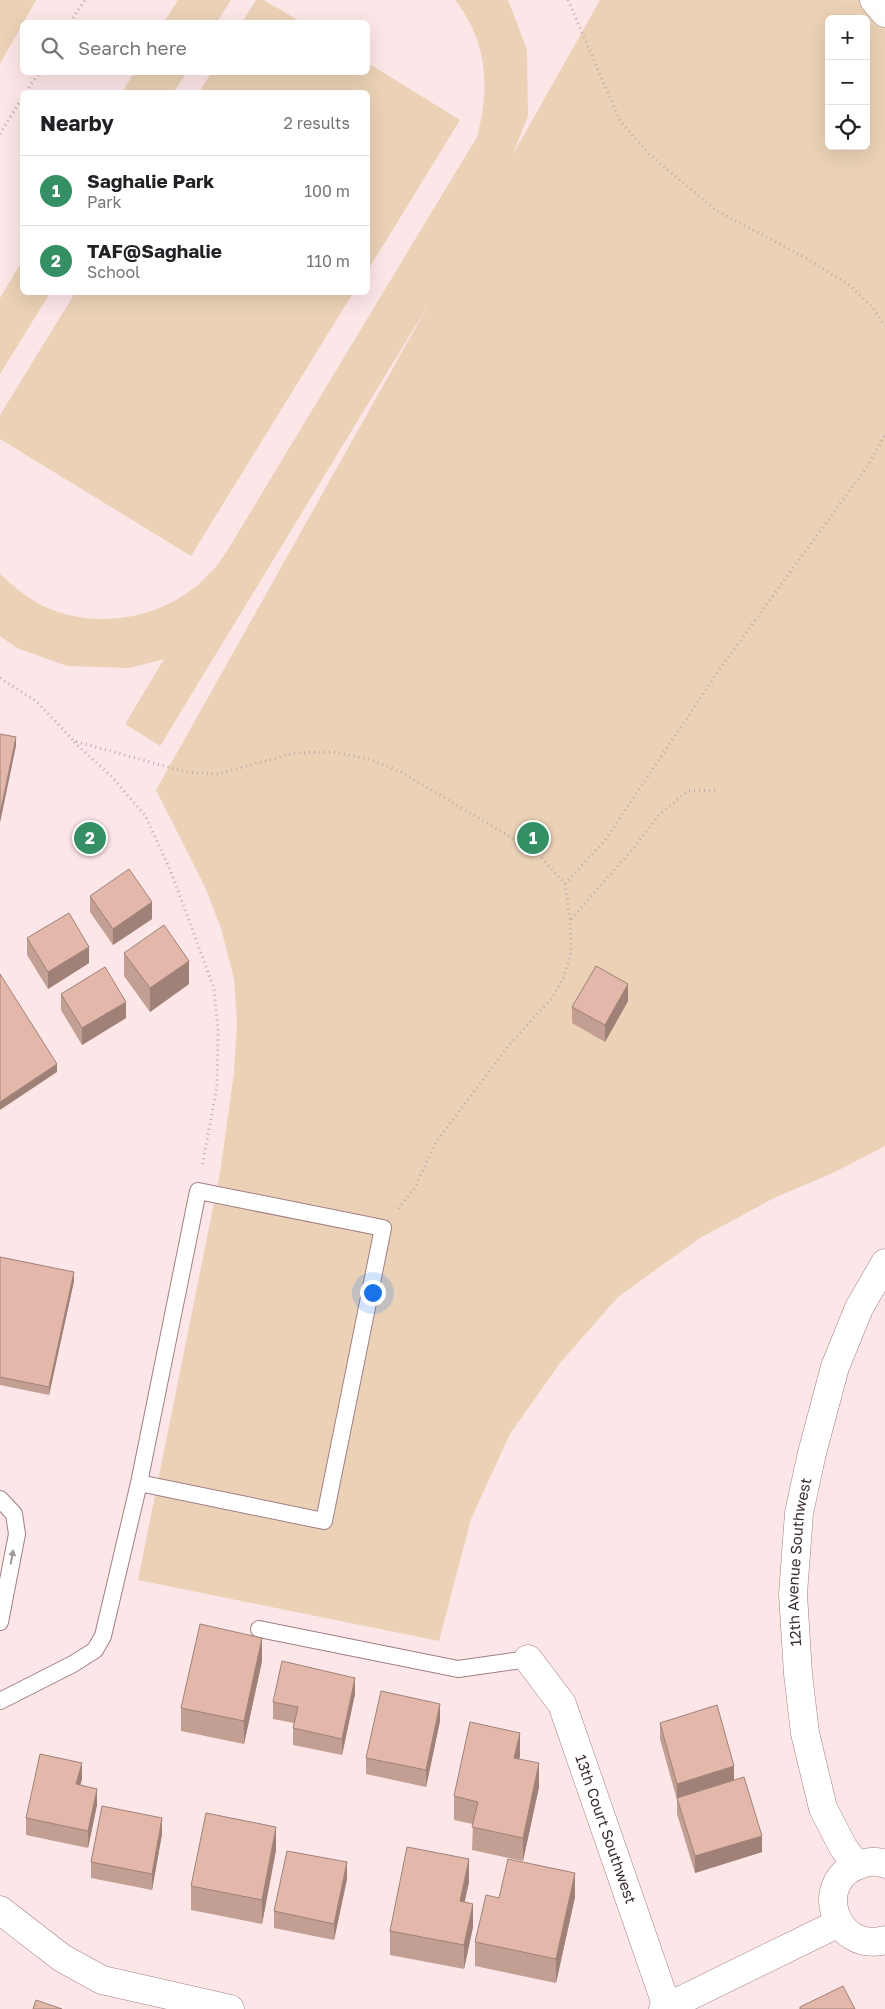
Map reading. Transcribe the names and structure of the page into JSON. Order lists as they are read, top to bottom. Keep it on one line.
{"streets":{"street":["12th Avenue Southwest","13th Court Southwest"]},"page":{"map_buttons":["+","−"],"search":"Search here","heading":["Nearby","2 results"],"list":[{"mark":"1","name":"Saghalie Park","note":"Park","value":"100 m"},{"mark":"2","name":"TAF@Saghalie","note":"School","value":"110 m"}],"pins":["1","2"]}}
